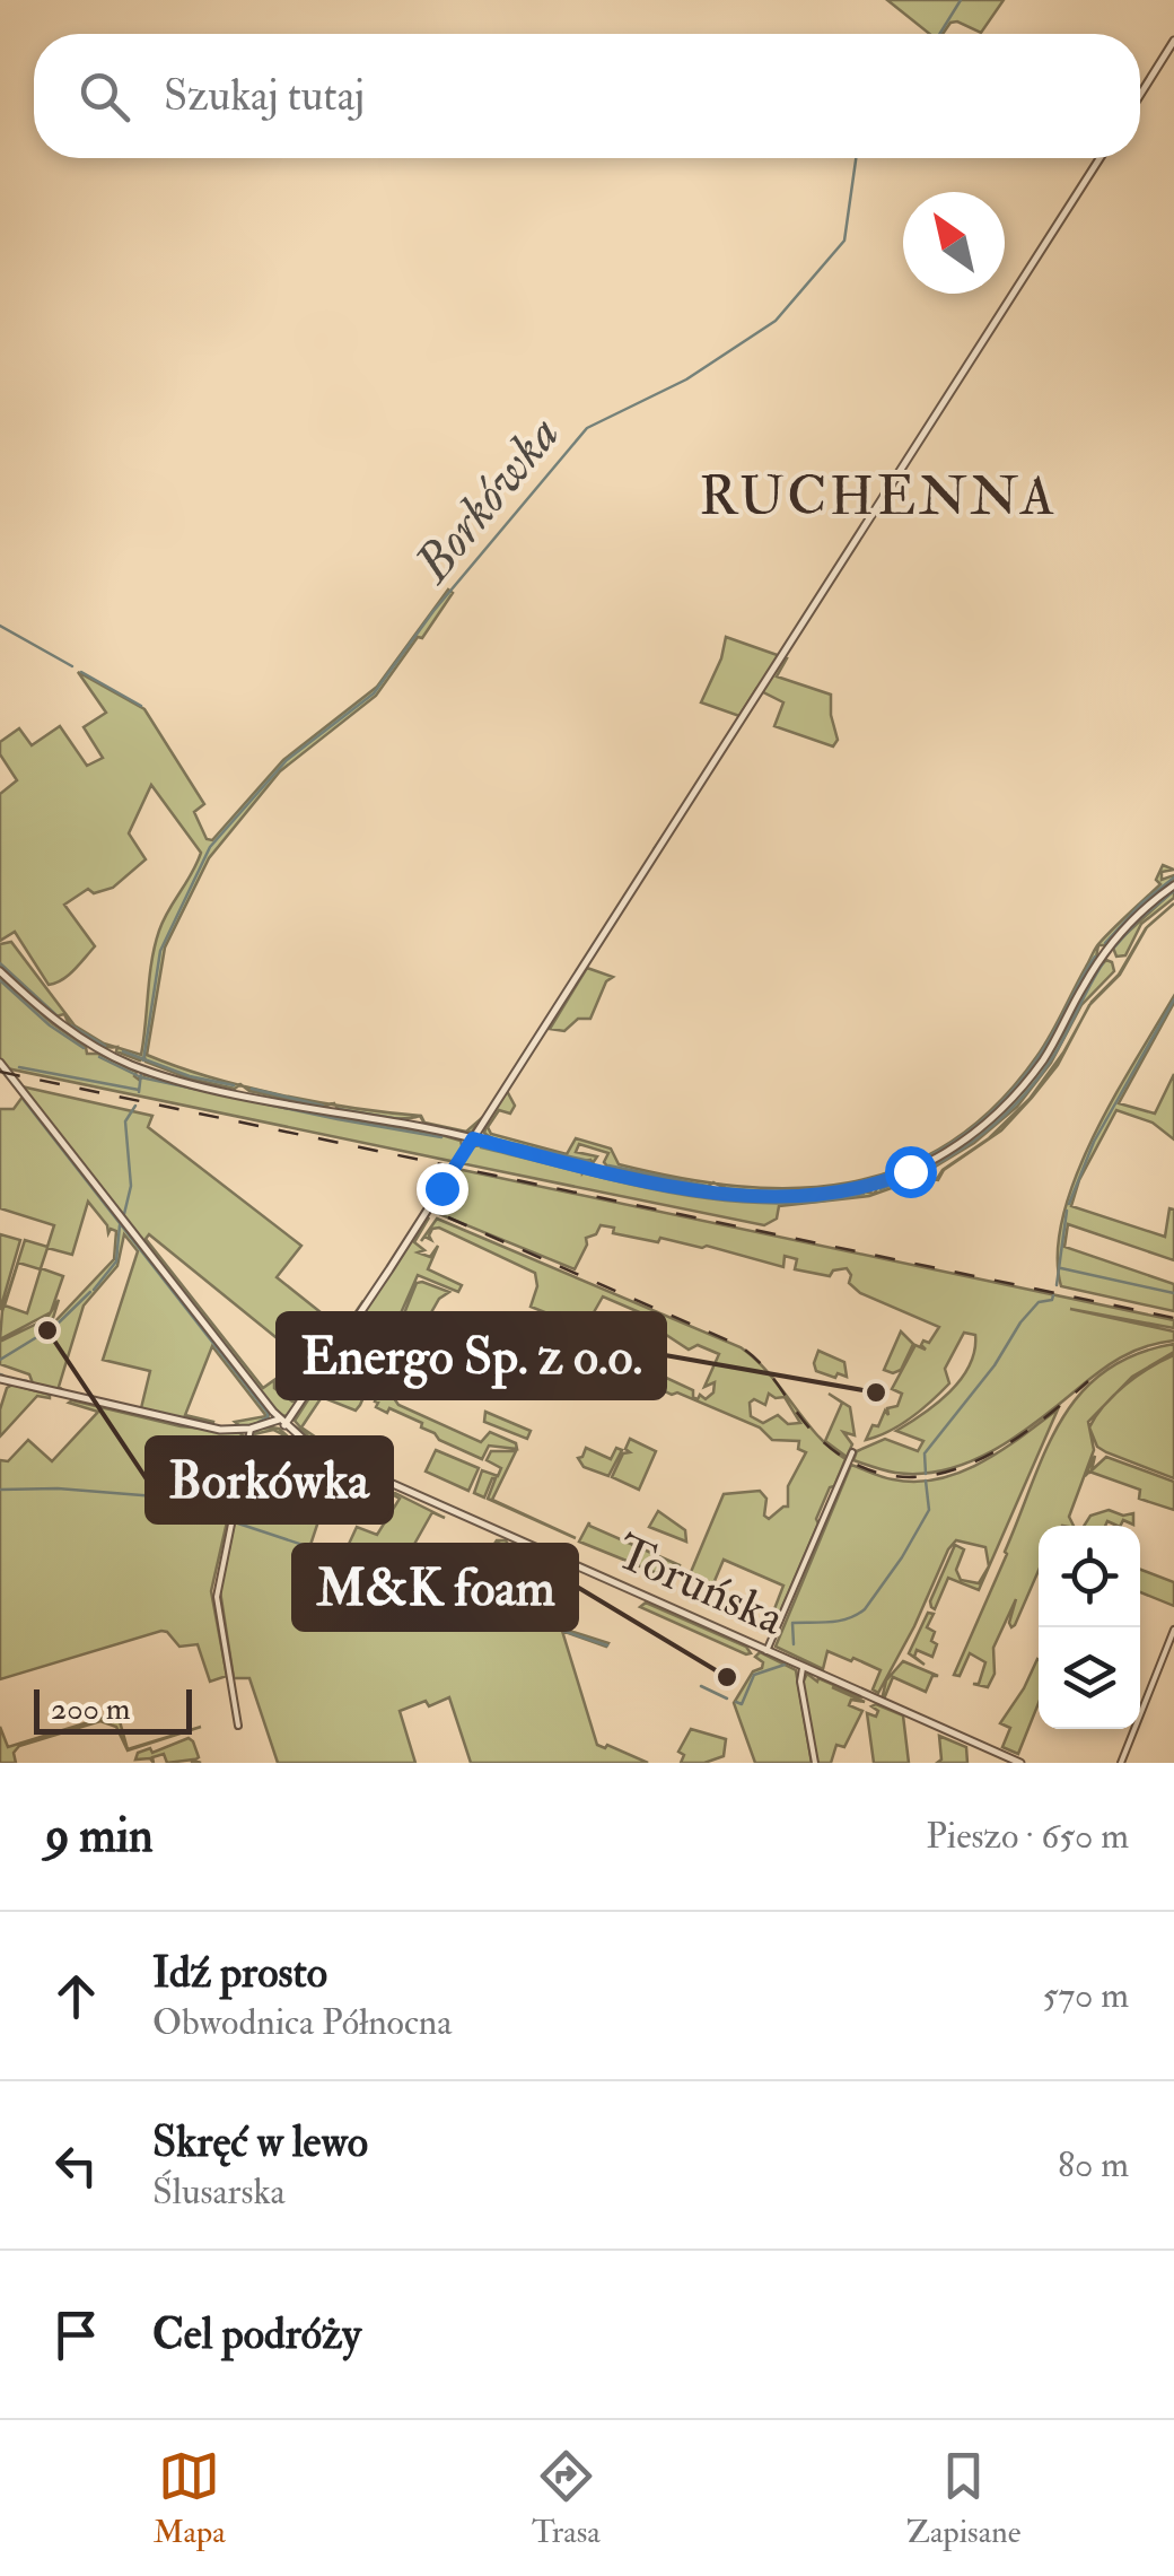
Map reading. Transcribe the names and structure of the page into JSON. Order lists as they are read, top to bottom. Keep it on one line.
{"streets":{"street":["Toruńska"]},"districts":["RUCHENNA"],"water":["Borkówka"],"places":["Borkówka","Energo Sp. z o.o.","M&K foam"],"scale_bar":"200 m","north":"top left","page":{"search":"Szukaj tutaj","scale":"200 m","heading":["9 min","Pieszo · 650 m"],"list":[["Idź prosto","Obwodnica Północna","570 m"],["Skręć w lewo","Ślusarska","80 m"],"Cel podróży"],"nav":["Mapa","Trasa","Zapisane"]}}
